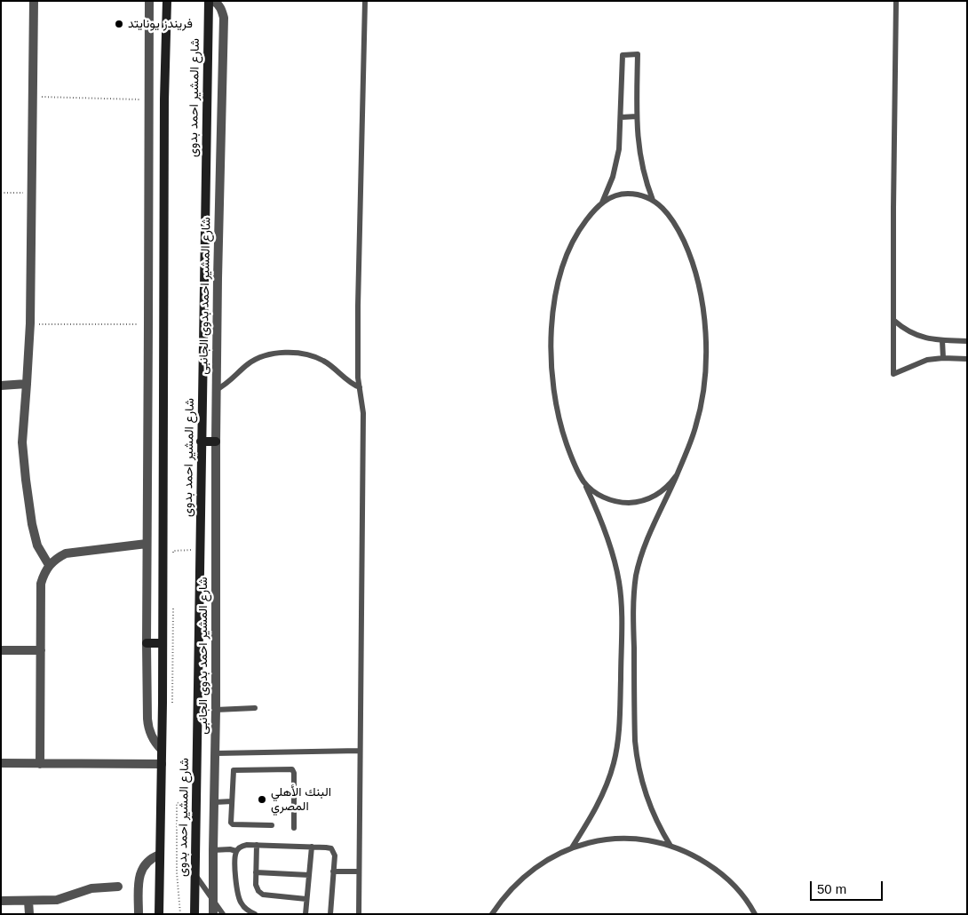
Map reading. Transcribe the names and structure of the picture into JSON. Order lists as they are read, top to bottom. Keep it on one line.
{"streets":{"street":["شارع المشير احمد بدوى","شارع المشير احمد بدوى الجانبى"]},"places":["فريندز يونايتد","البنك الأهلي المصري"],"scale_bar":"50 m"}
